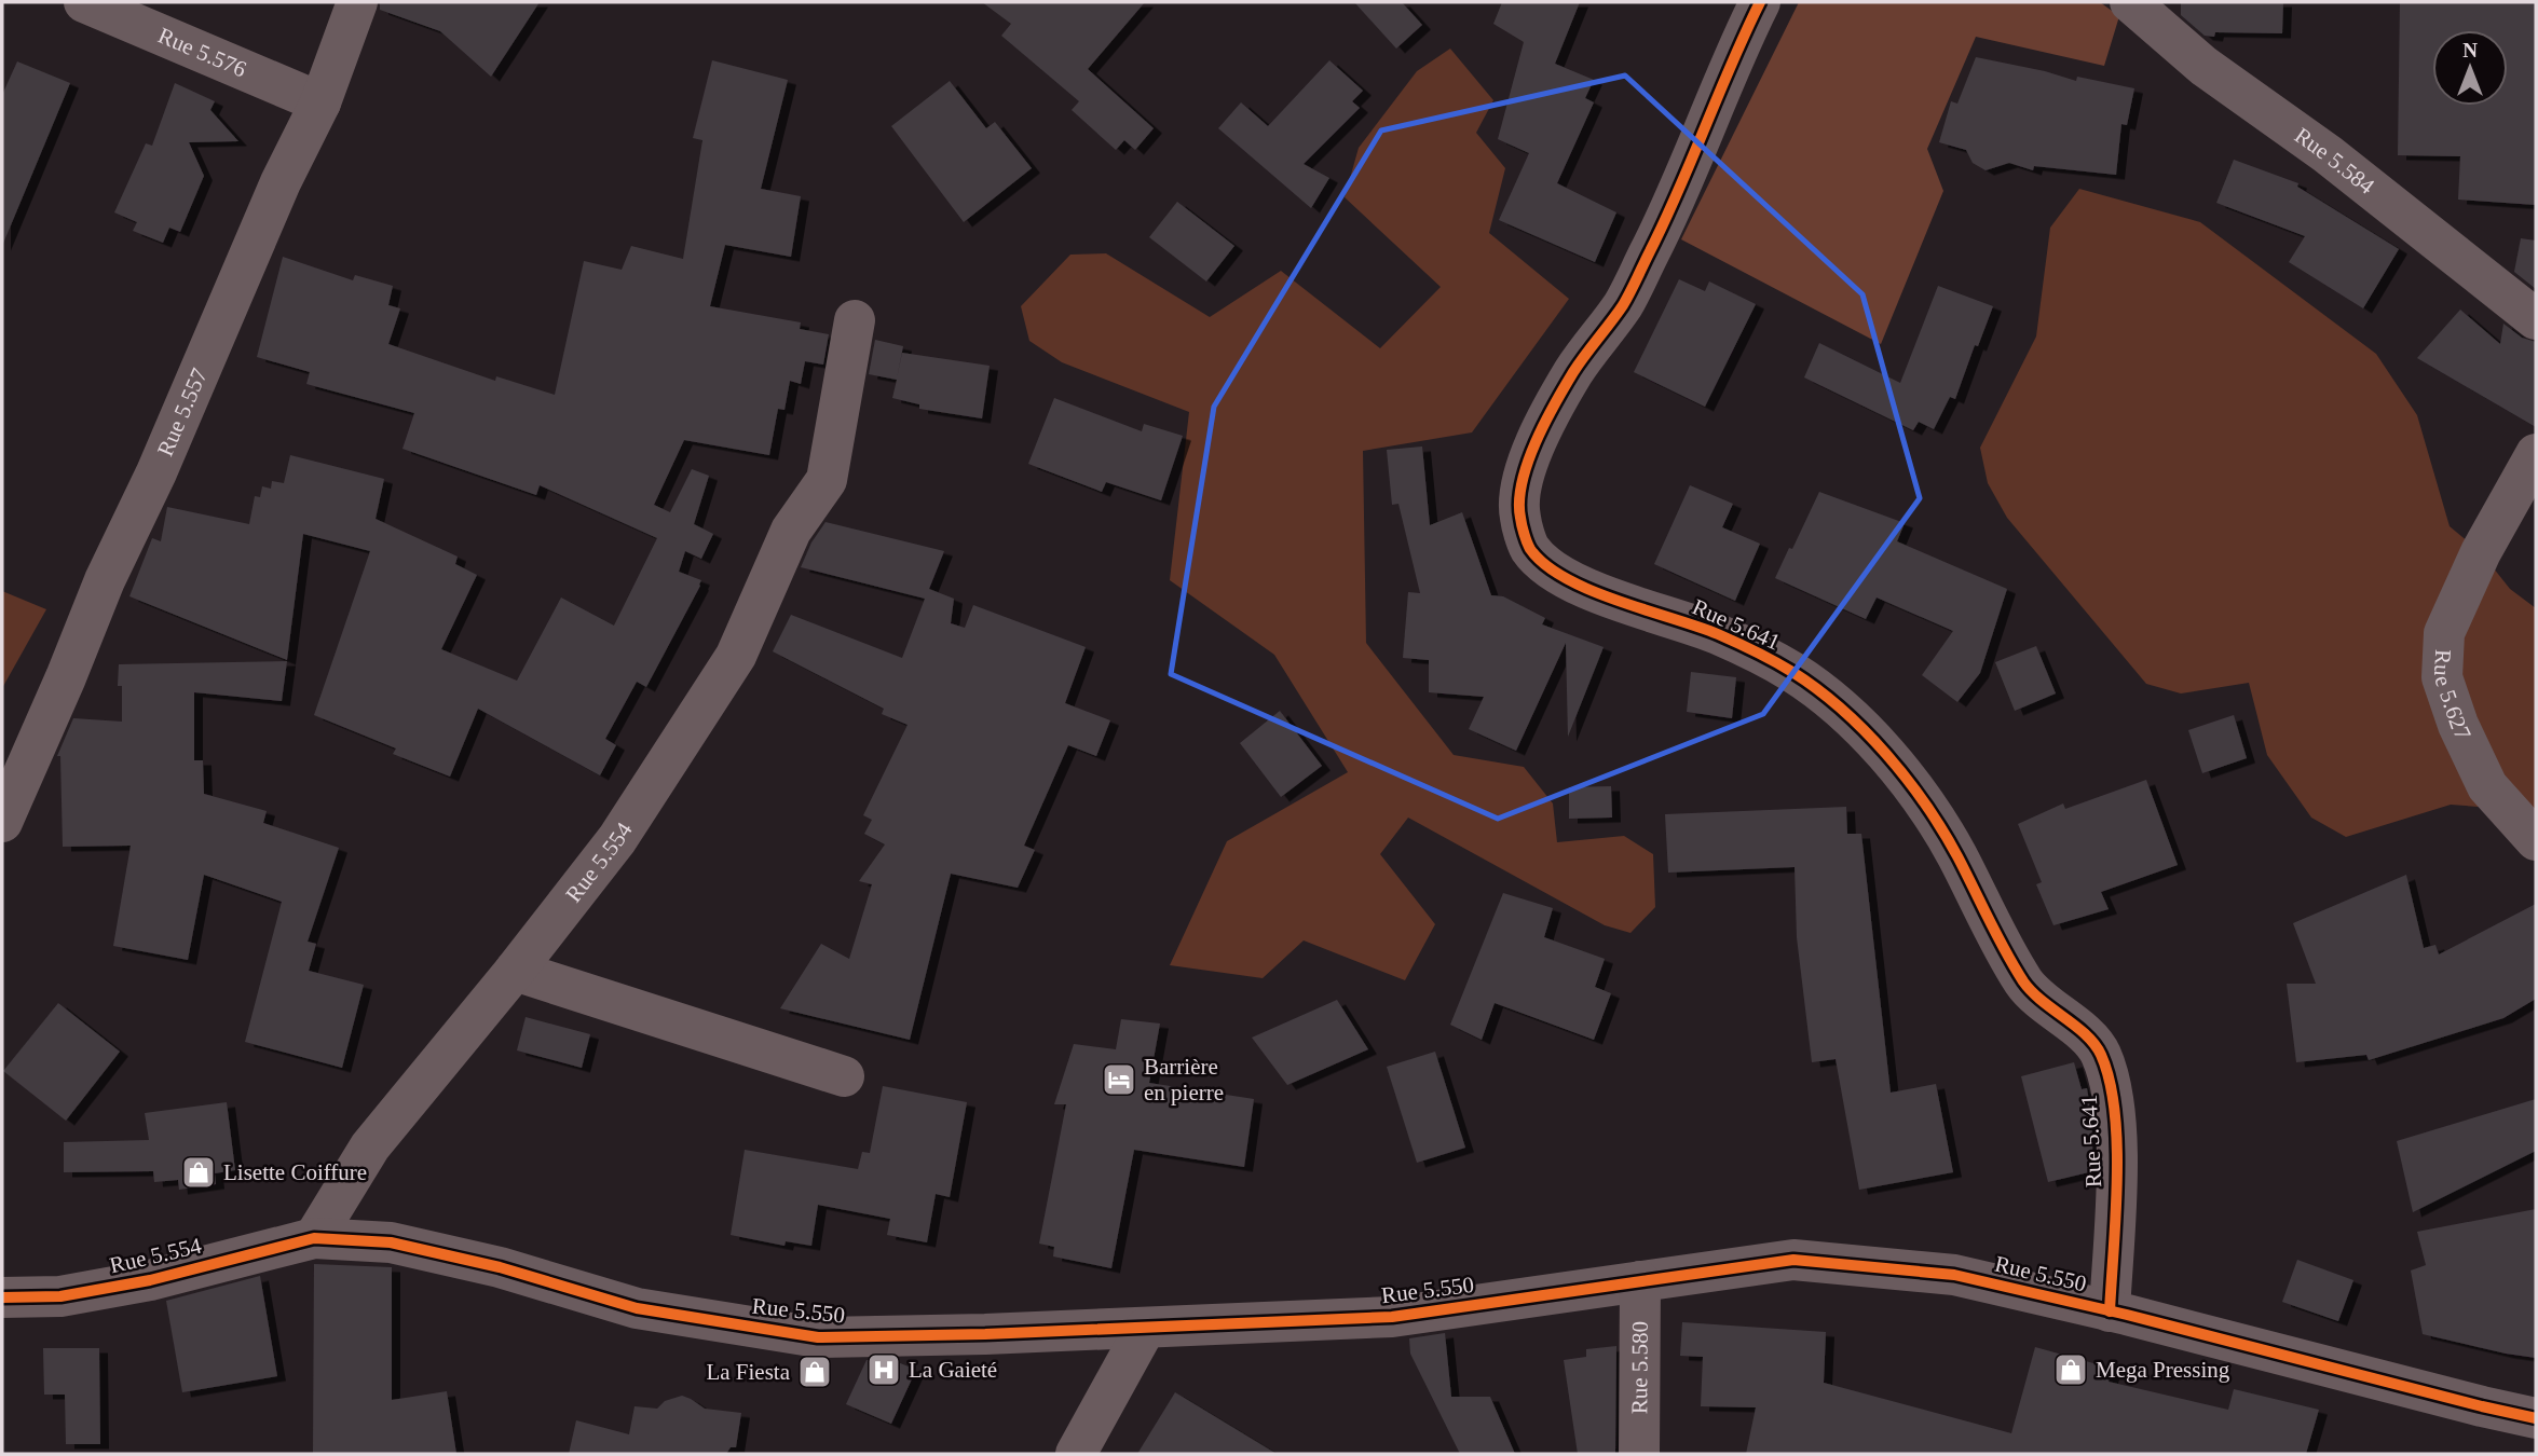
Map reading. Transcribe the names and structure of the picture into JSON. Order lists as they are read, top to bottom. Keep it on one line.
{"streets":{"street":["Rue 5.576","Rue 5.584","Rue 5.557","Rue 5.641","Rue 5.627","Rue 5.554","Rue 5.550","Rue 5.580"]},"crossings":[["Rue 5.576","Rue 5.557"],["Rue 5.641","Rue 5.550"],["Rue 5.554","Rue 5.550"],["Rue 5.550","Rue 5.580"]],"places":{"hotel":["Barrière en pierre"],"shop":["Lisette Coiffure","Mega Pressing","La Fiesta"],"hospital":["La Gaieté"]},"north":"top"}
